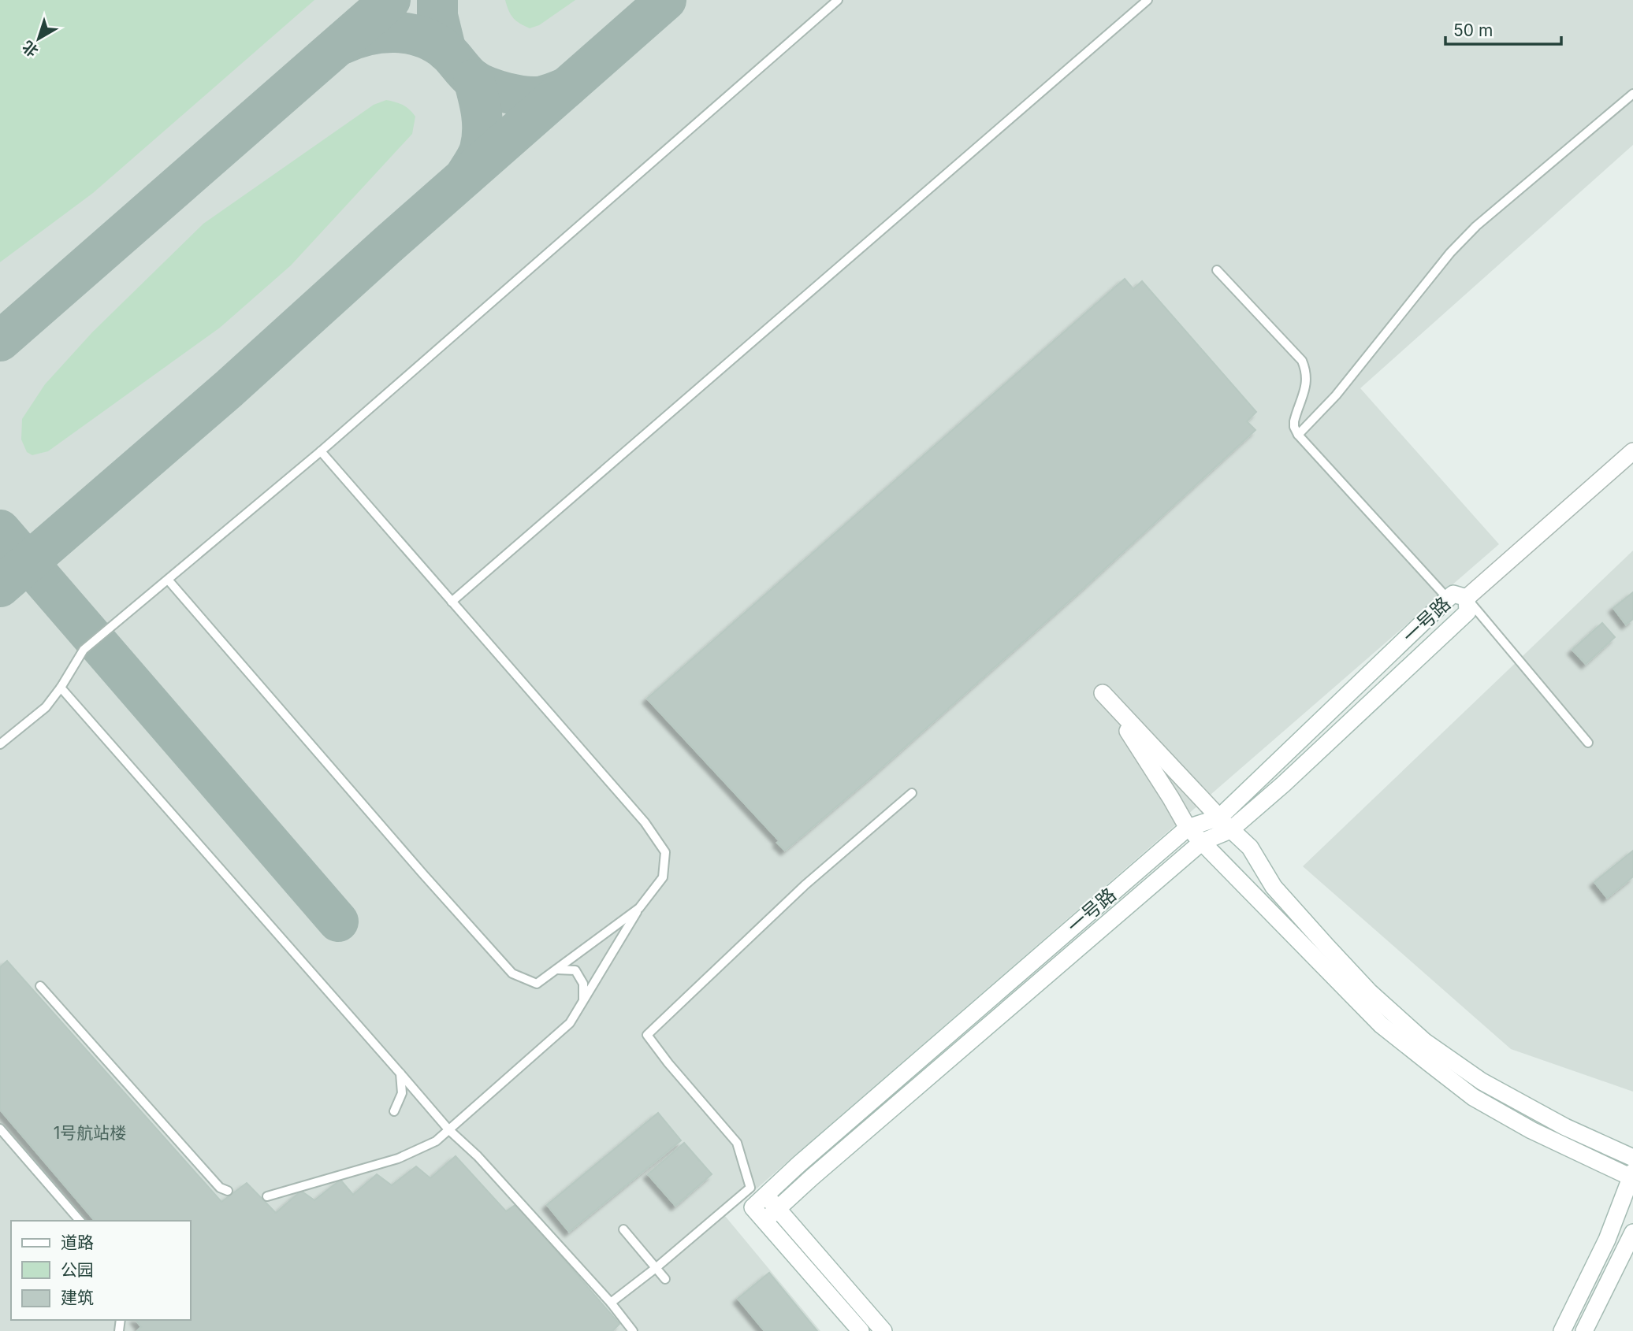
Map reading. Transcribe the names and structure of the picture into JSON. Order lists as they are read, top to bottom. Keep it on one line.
{"streets":{"main road":["一号路"]},"house_numbers":["1号航站楼"],"legend":["道路","公园","建筑"],"scale_bar":"50 m","north":"bottom left"}
